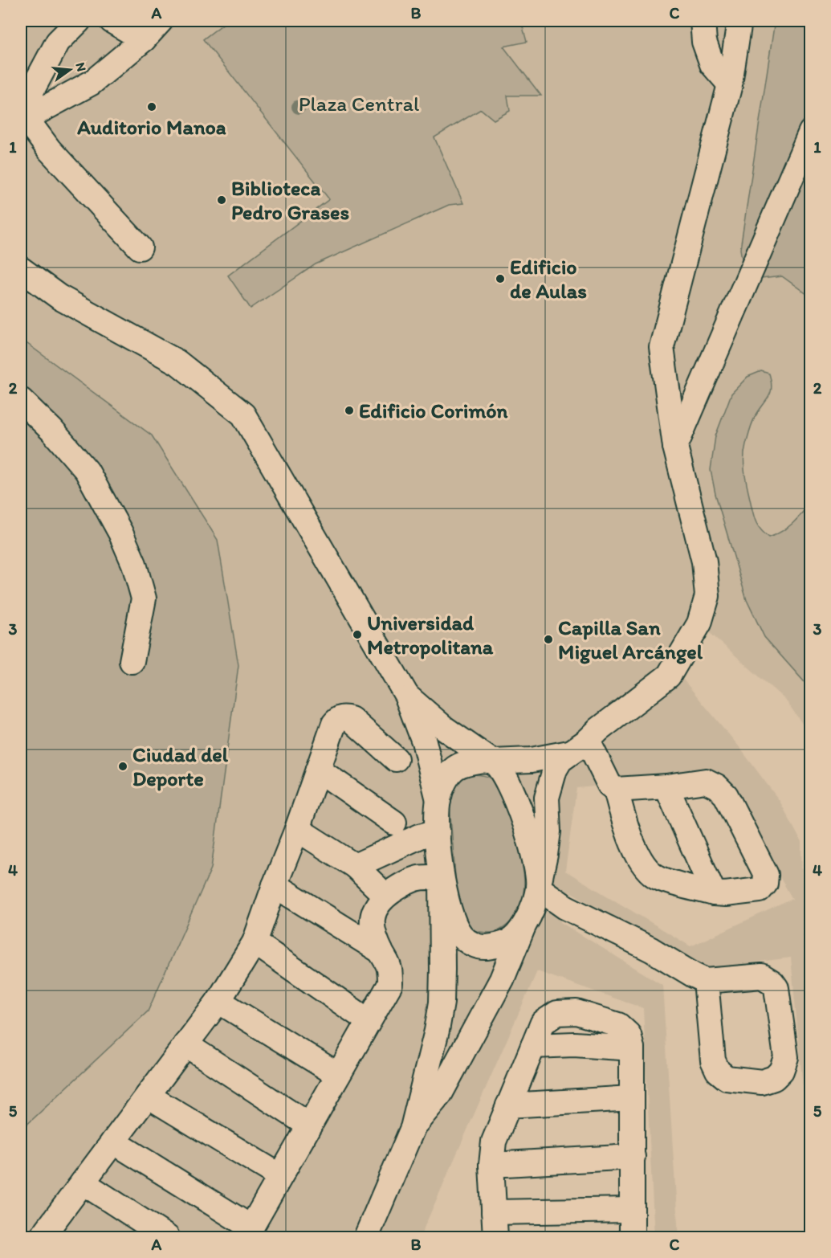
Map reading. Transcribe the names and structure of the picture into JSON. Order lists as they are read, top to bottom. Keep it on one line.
{"parks":["Plaza Central"],"places":["Auditorio Manoa","Biblioteca Pedro Grases","Edificio de Aulas","Edificio Corimón","Universidad Metropolitana","Capilla San Miguel Arcángel","Ciudad del Deporte"],"north":"right","grid":{"columns":["A","B","C"],"rows":["1","2","3","4","5"]}}
